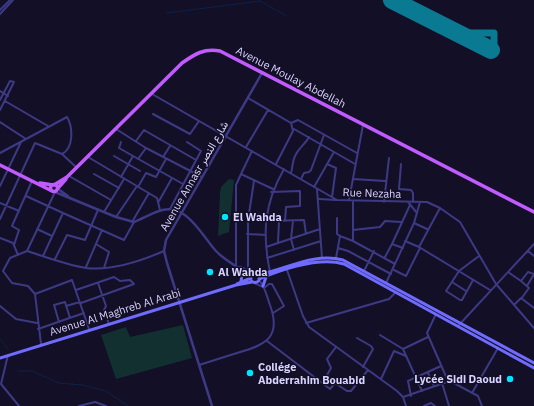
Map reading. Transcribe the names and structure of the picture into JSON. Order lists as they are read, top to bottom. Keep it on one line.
{"streets":{"main road":["Avenue Moulay Abdellah","Avenue Al Maghreb Al Arabi"],"street":["Avenue Annasr شارع النصر","Rue Nezaha"]},"crossings":[["Avenue Moulay Abdellah","Avenue Annasr شارع النصر"],["Avenue Moulay Abdellah","Rue Nezaha"],["Avenue Annasr شارع النصر","Rue Nezaha"]],"places":["El Wahda","Al Wahda","Collége Abderrahim Bouabid","Lycée Sidi Daoud"]}
